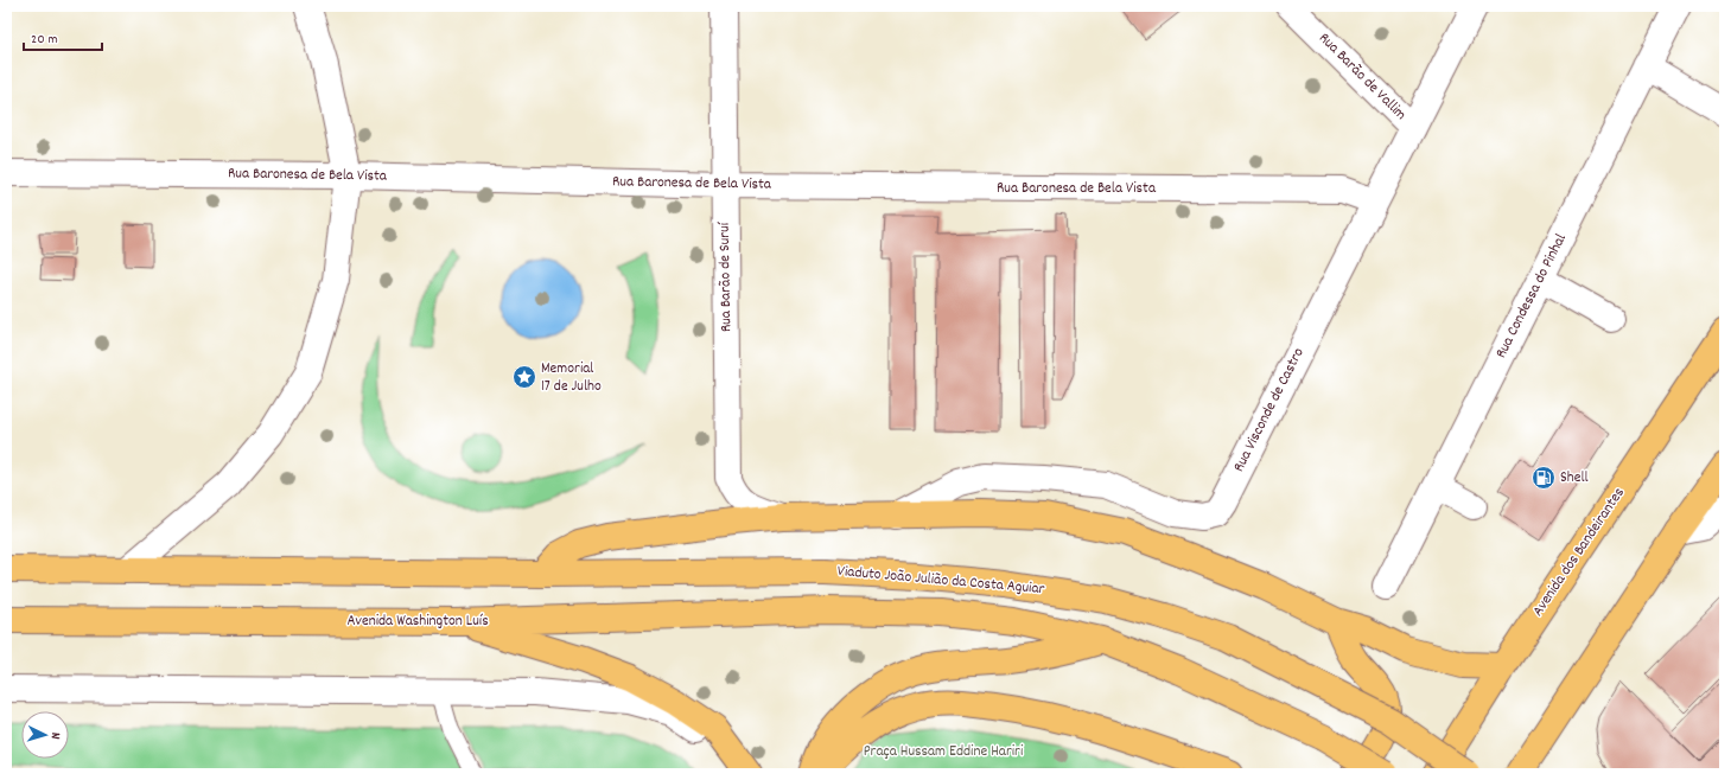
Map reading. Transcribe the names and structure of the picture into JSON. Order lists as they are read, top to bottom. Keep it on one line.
{"streets":{"highway":["Avenida dos Bandeirantes","Viaduto João Julião da Costa Aguiar","Avenida Washington Luís"],"street":["Rua Barão de Vallim","Rua Baronesa de Bela Vista","Rua Barão de Suruí","Rua Condessa do Pinhal","Rua Visconde de Castro"]},"crossings":[["Rua Barão de Vallim","Rua Visconde de Castro"],["Rua Baronesa de Bela Vista","Rua Barão de Suruí"],["Rua Baronesa de Bela Vista","Rua Visconde de Castro"],["Viaduto João Julião da Costa Aguiar","Avenida Washington Luís"]],"parks":["Praça Hussam Eddine Hariri"],"places":{"place":["Memorial 17 de Julho"],"fuel station":["Shell"]},"scale_bar":"20 m","north":"right"}
